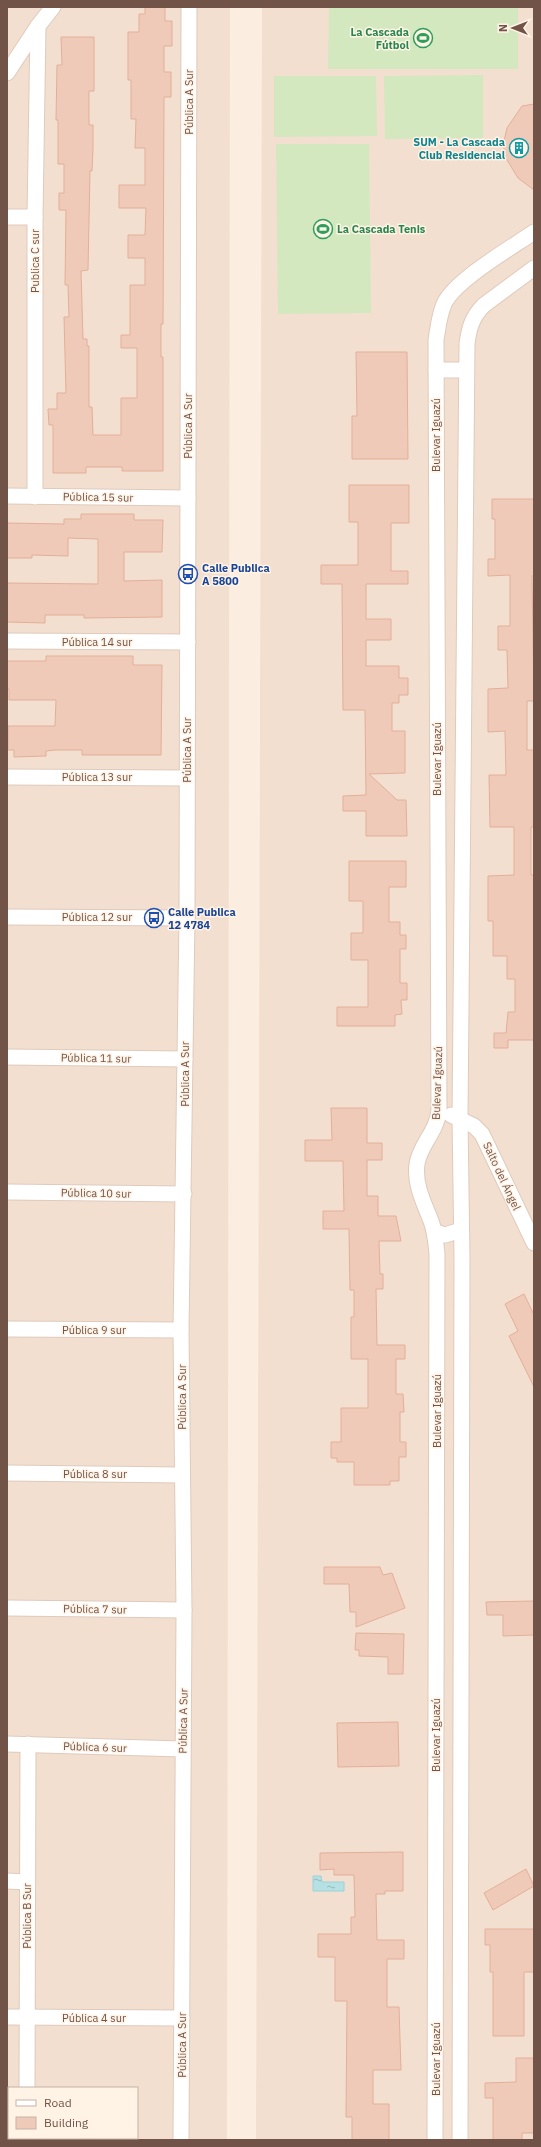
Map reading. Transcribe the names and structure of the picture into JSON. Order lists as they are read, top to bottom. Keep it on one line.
{"streets":{"street":["Pública A Sur","Publica C sur","Bulevar Iguazú","Pública 15 sur","Pública 14 sur","Pública 13 sur","Pública 12 sur","Pública 11 sur","Salto del Ángel","Pública 10 sur","Pública 9 sur","Pública 8 sur","Pública 7 sur","Pública 6 sur","Pública B Sur","Pública 4 sur"]},"crossings":[["Pública A Sur","Pública 15 sur"],["Pública A Sur","Pública 14 sur"],["Pública A Sur","Pública 13 sur"],["Pública A Sur","Pública 12 sur"],["Pública A Sur","Pública 11 sur"],["Pública A Sur","Pública 10 sur"],["Pública A Sur","Pública 9 sur"],["Pública A Sur","Pública 8 sur"],["Pública A Sur","Pública 7 sur"],["Pública A Sur","Pública 6 sur"],["Pública A Sur","Pública 4 sur"],["Publica C sur","Pública 15 sur"],["Bulevar Iguazú","Salto del Ángel"],["Pública 6 sur","Pública B Sur"],["Pública B Sur","Pública 4 sur"]],"places":{"sports":["La Cascada Fútbol","La Cascada Tenis"],"building":["SUM - La Cascada Club Residencial"],"bus stop":["Calle Publica A 5800","Calle Publica 12 4784"]},"legend":["Road","Building"],"north":"left"}
